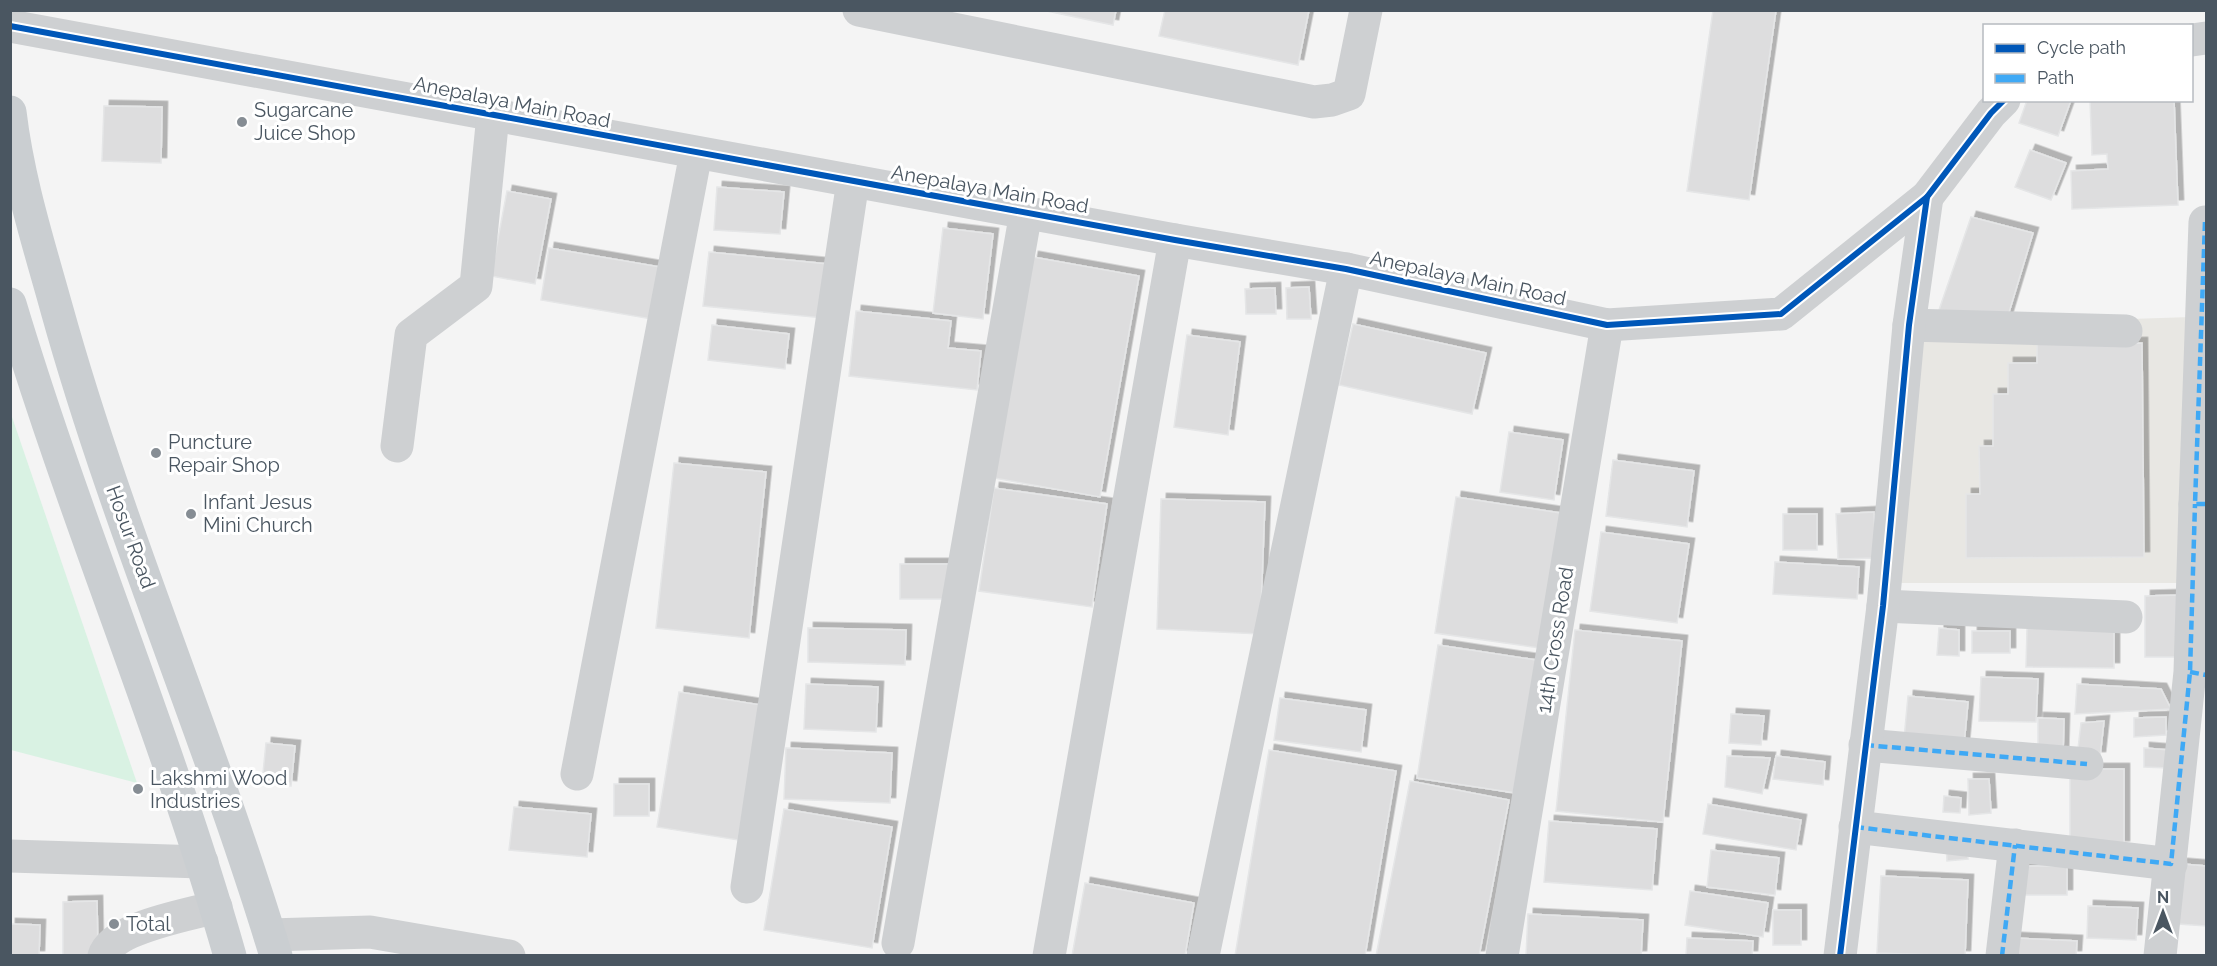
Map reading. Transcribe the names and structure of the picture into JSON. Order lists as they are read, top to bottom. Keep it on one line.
{"streets":{"main road":["Hosur Road"],"street":["Anepalaya Main Road","14th Cross Road"]},"crossings":[["Anepalaya Main Road","14th Cross Road"]],"places":["Sugarcane Juice Shop","Puncture Repair Shop","Infant Jesus Mini Church","Lakshmi Wood Industries","Total"],"legend":["Cycle path","Path"],"north":"top"}
